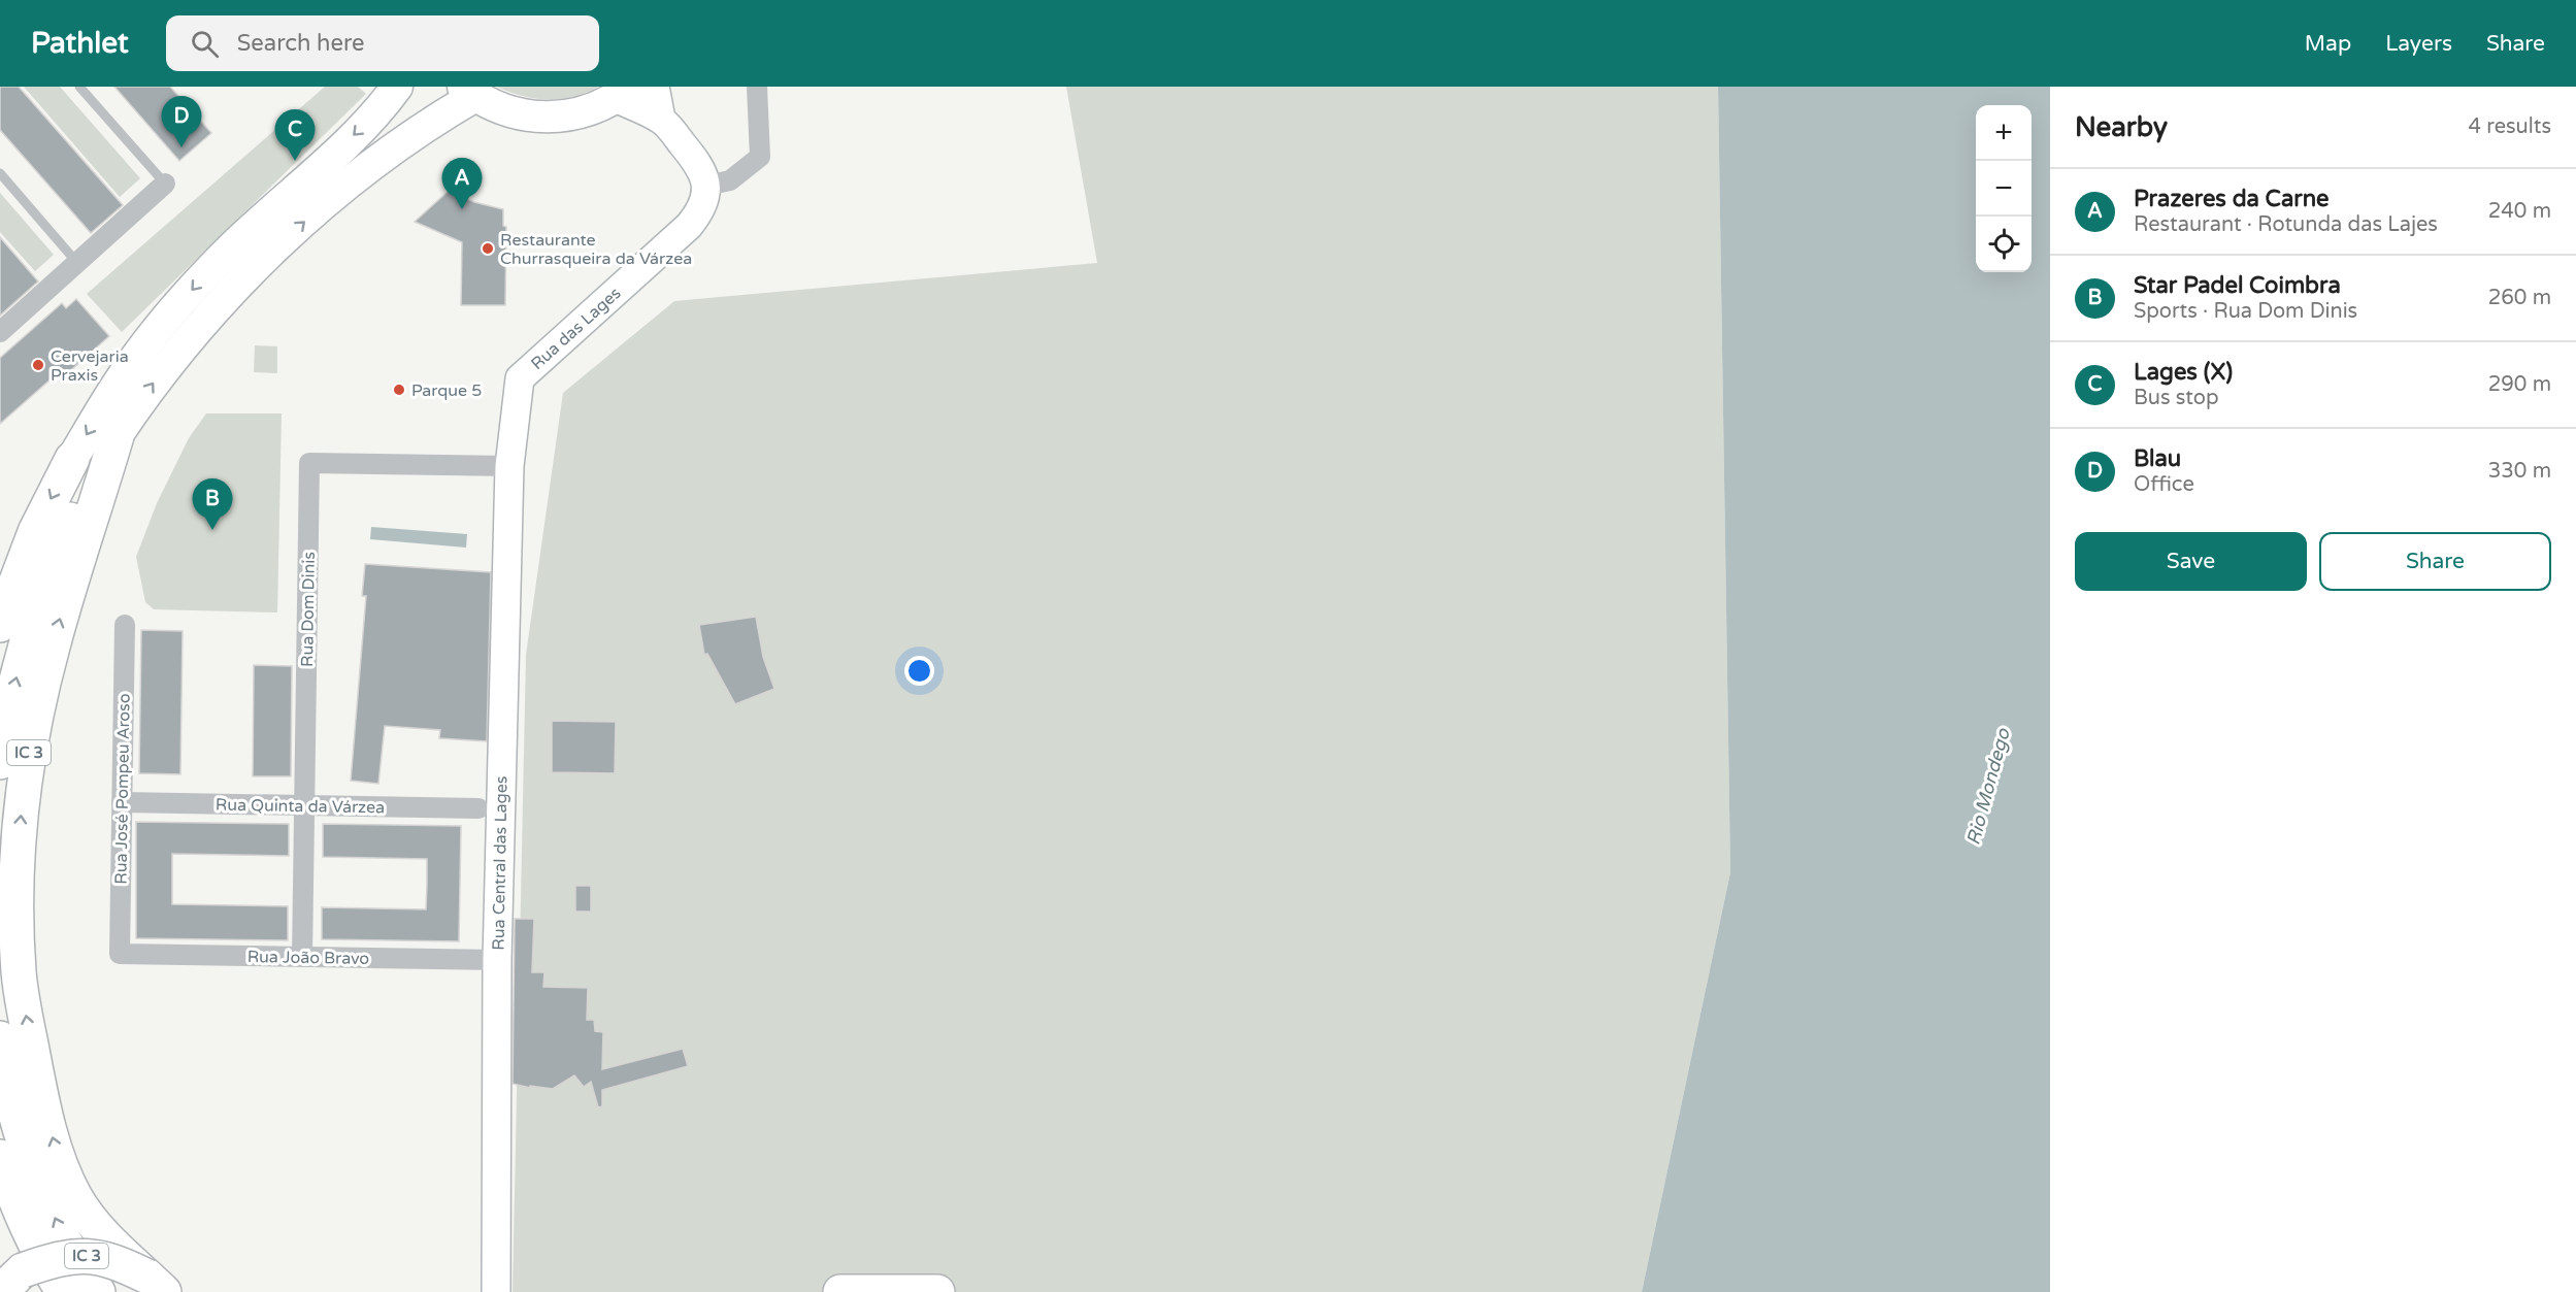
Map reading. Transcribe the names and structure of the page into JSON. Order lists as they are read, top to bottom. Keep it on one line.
{"streets":{"highway":["IC 3"],"main road":["Rua das Lages","Rua Central das Lages"],"street":["Rua Dom Dinis","Rua José Pompeu Aroso","Rua Quinta da Várzea","Rua João Bravo"]},"crossings":[["Rua das Lages","Rua Central das Lages"],["Rua Dom Dinis","Rua Quinta da Várzea"],["Rua Dom Dinis","Rua Central das Lages"],["Rua Dom Dinis","Rua João Bravo"],["Rua José Pompeu Aroso","Rua Quinta da Várzea"],["Rua José Pompeu Aroso","Rua João Bravo"],["Rua Central das Lages","Rua João Bravo"]],"water":["Rio Mondego"],"places":["Restaurante Churrasqueira da Várzea","Cervejaria Praxis","Parque 5"],"page":{"header":"Pathlet","search":"Search here","nav":["Map","Layers","Share"],"heading":["Nearby","4 results"],"pins":["D","C","A","B"],"map_buttons":["+","−"],"list":[{"mark":"A","name":"Prazeres da Carne","note":"Restaurant · Rotunda das Lajes","value":"240 m"},{"mark":"B","name":"Star Padel Coimbra","note":"Sports · Rua Dom Dinis","value":"260 m"},{"mark":"C","name":"Lages (X)","note":"Bus stop","value":"290 m"},{"mark":"D","name":"Blau","note":"Office","value":"330 m"}],"buttons":["Save","Share"]}}
